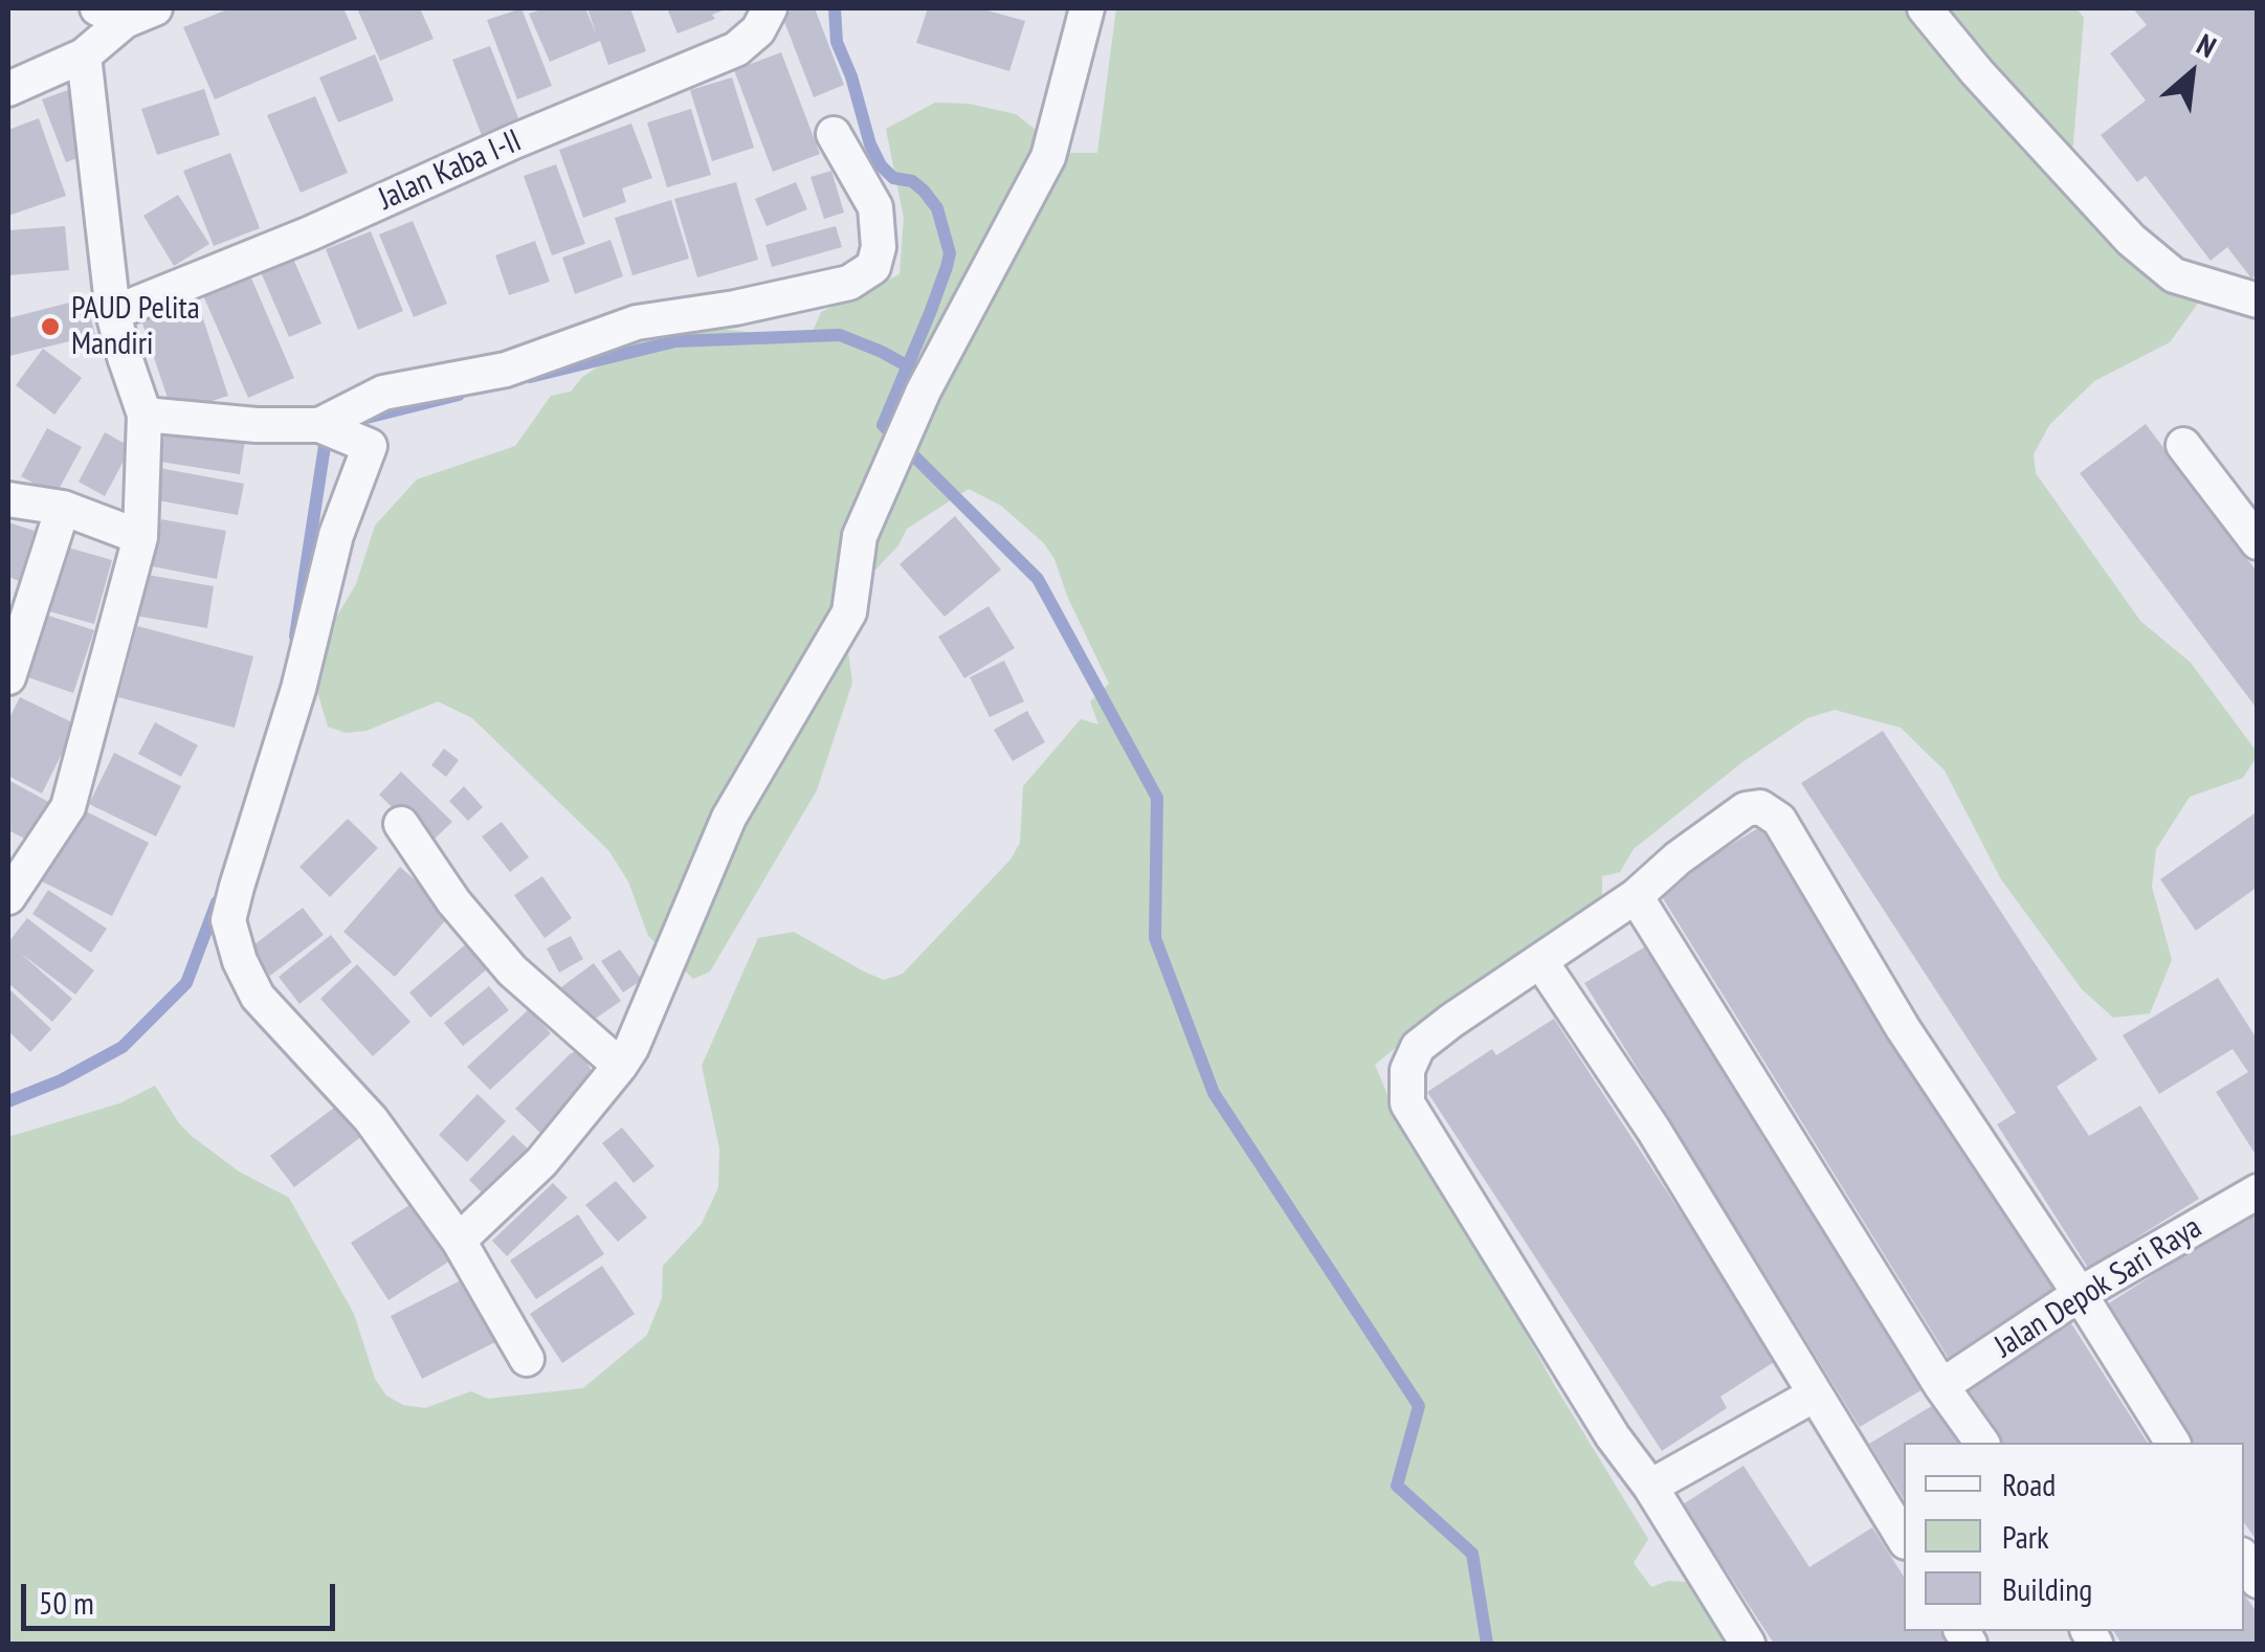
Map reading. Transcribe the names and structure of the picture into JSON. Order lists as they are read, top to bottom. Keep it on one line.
{"streets":{"street":["Jalan Kaba I-II","Jalan Depok Sari Raya"]},"places":["PAUD Pelita Mandiri"],"legend":["Road","Park","Building"],"scale_bar":"50 m","north":"top right"}
